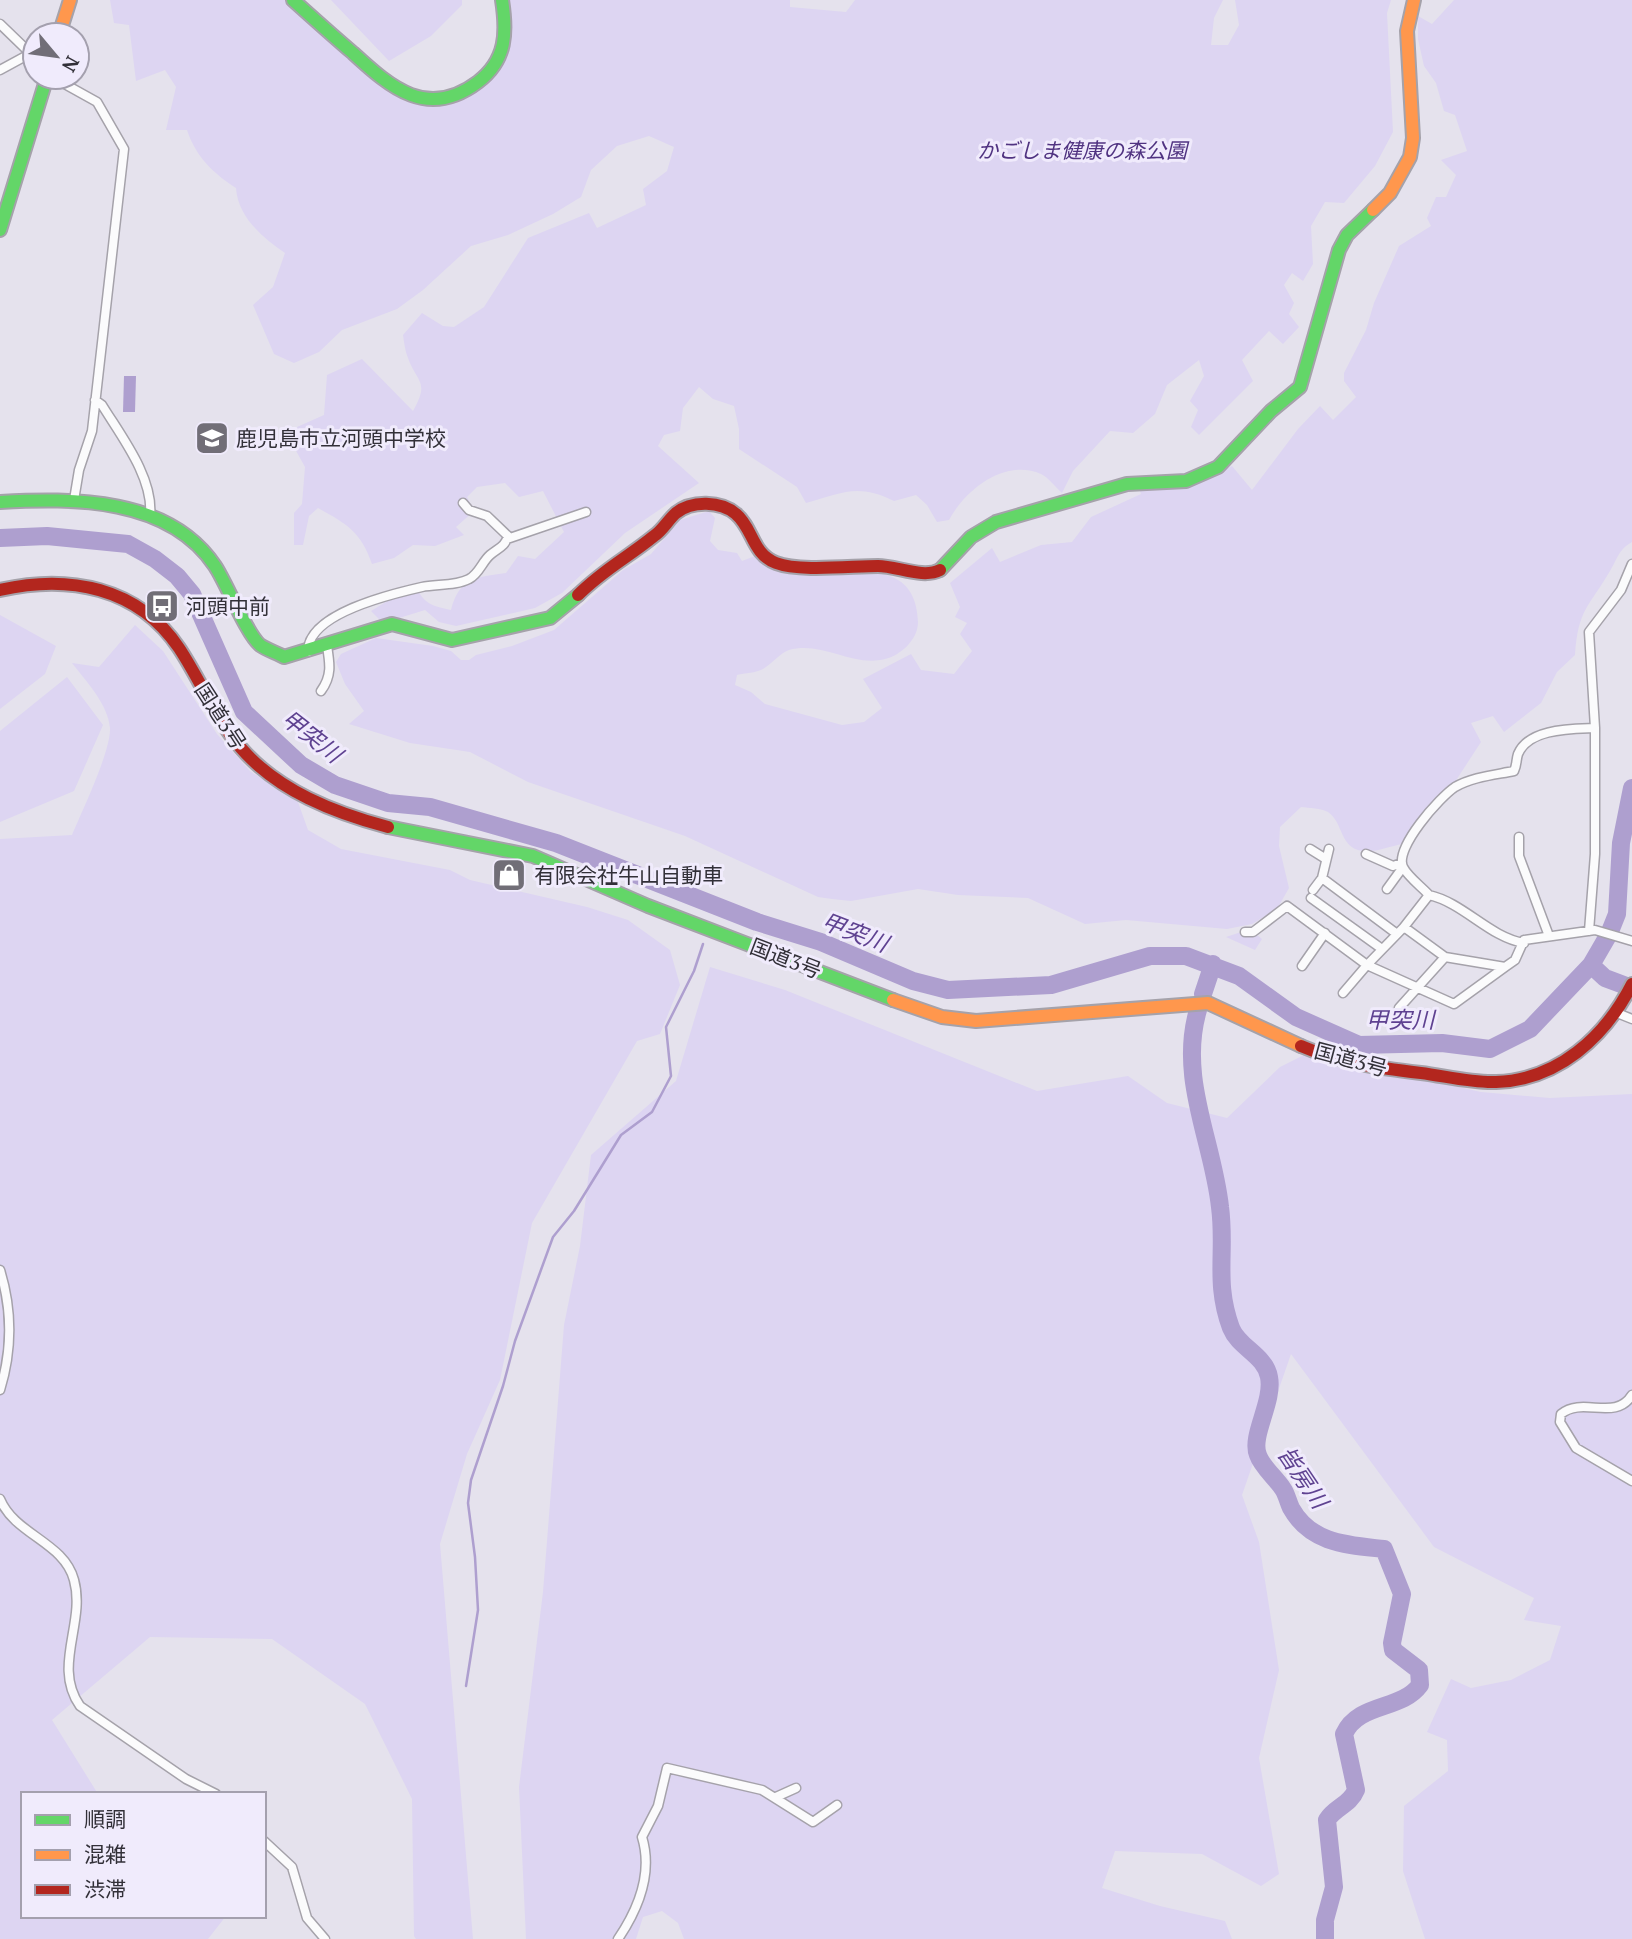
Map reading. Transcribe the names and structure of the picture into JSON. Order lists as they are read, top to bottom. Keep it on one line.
{"streets":{"main road":["国道3号"]},"water":["甲突川","皆房川"],"parks":["かごしま健康の森公園"],"places":{"school or university":["鹿児島市立河頭中学校"],"bus stop":["河頭中前"],"shop":["有限会社牛山自動車"]},"legend":["順調","混雑","渋滞"],"north":"bottom right"}
